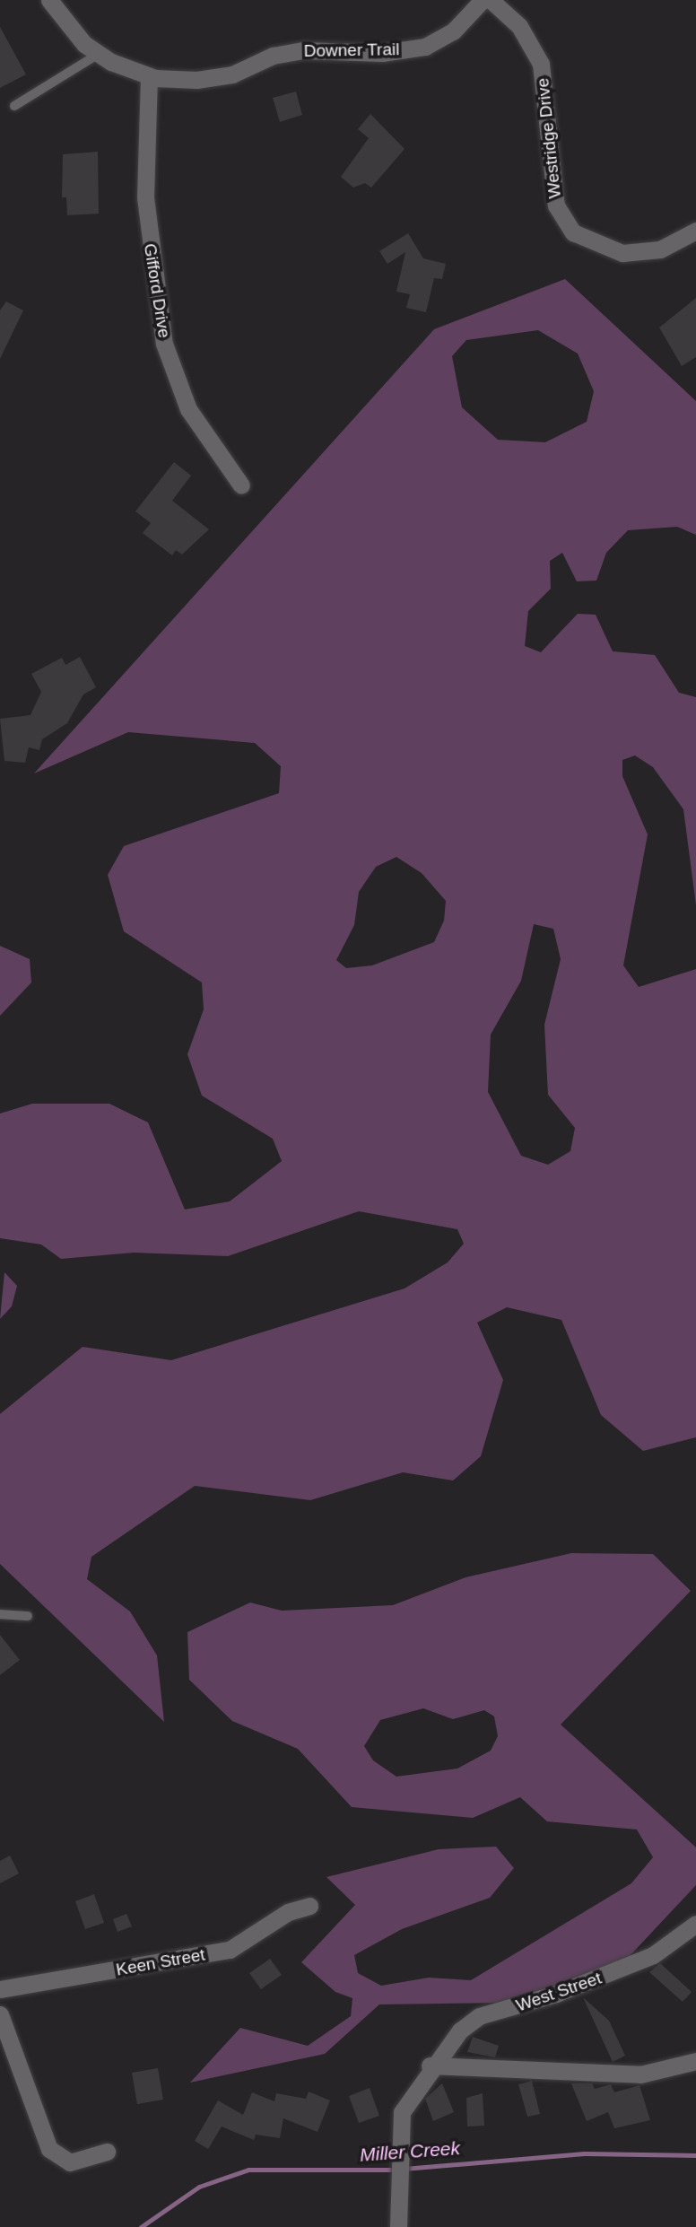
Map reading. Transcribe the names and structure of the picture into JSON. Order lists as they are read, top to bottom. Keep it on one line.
{"streets":{"street":["Downer Trail","Westridge Drive","Gifford Drive","Keen Street","West Street"]},"crossings":[["Downer Trail","Gifford Drive"]],"water":["Miller Creek"]}
